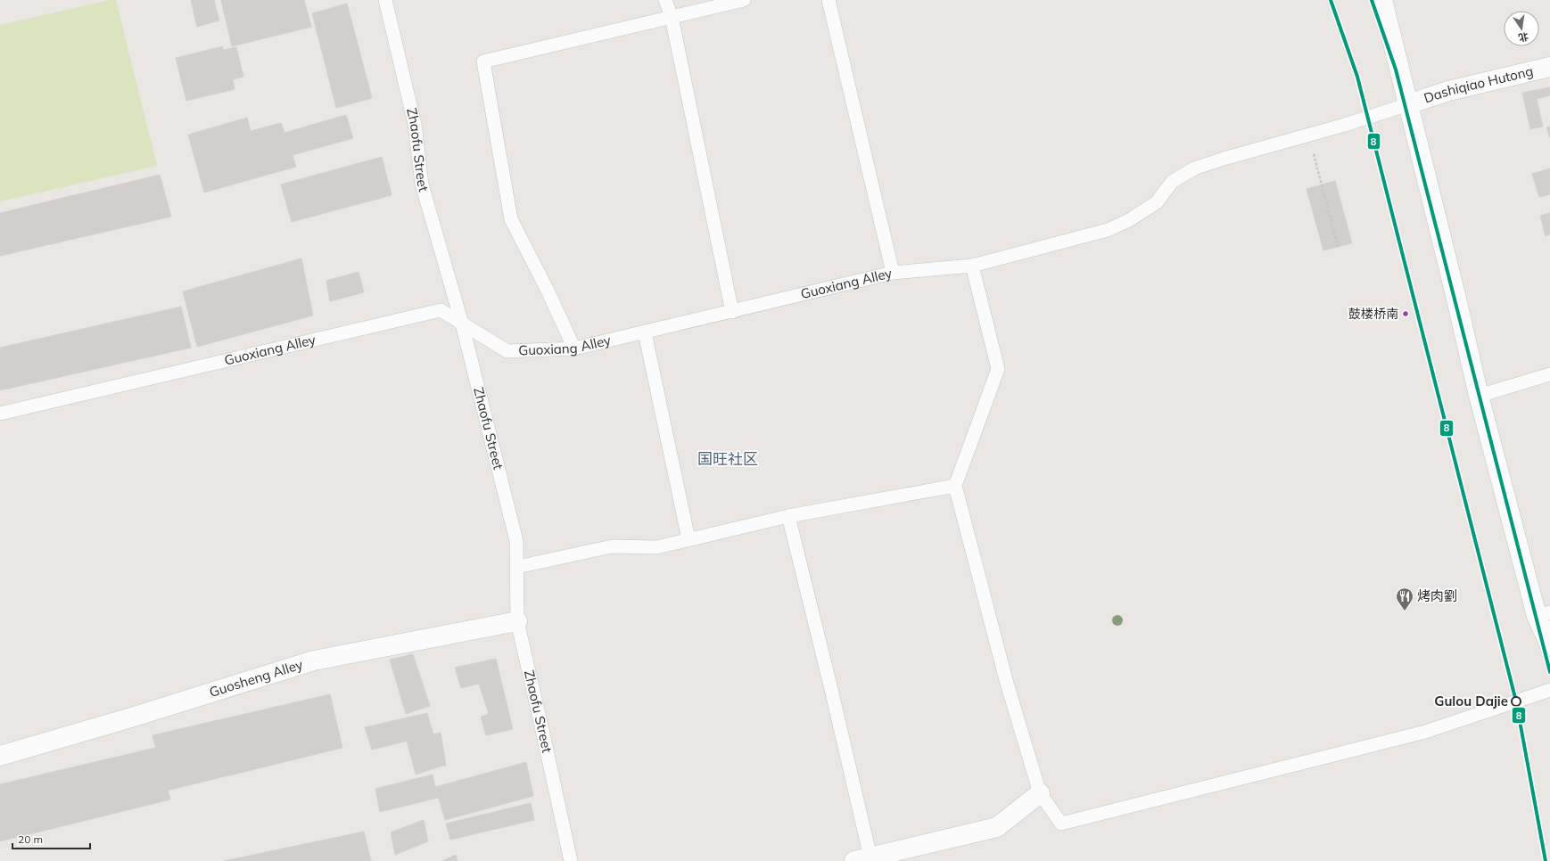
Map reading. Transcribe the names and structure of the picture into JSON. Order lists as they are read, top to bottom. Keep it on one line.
{"streets":{"street":["Dashiqiao Hutong","Guosheng Alley"],"lane":["Zhaofu Street","Guoxiang Alley"]},"crossings":[["Dashiqiao Hutong","Guoxiang Alley"],["Zhaofu Street","Guoxiang Alley"],["Zhaofu Street","Guosheng Alley"]],"districts":["国旺社区"],"places":{"other":["鼓楼桥南","Gulou Dajie"],"restaurant":["烤肉劉"]},"lines":["transit line 8"],"scale_bar":"20 m","north":"bottom"}
